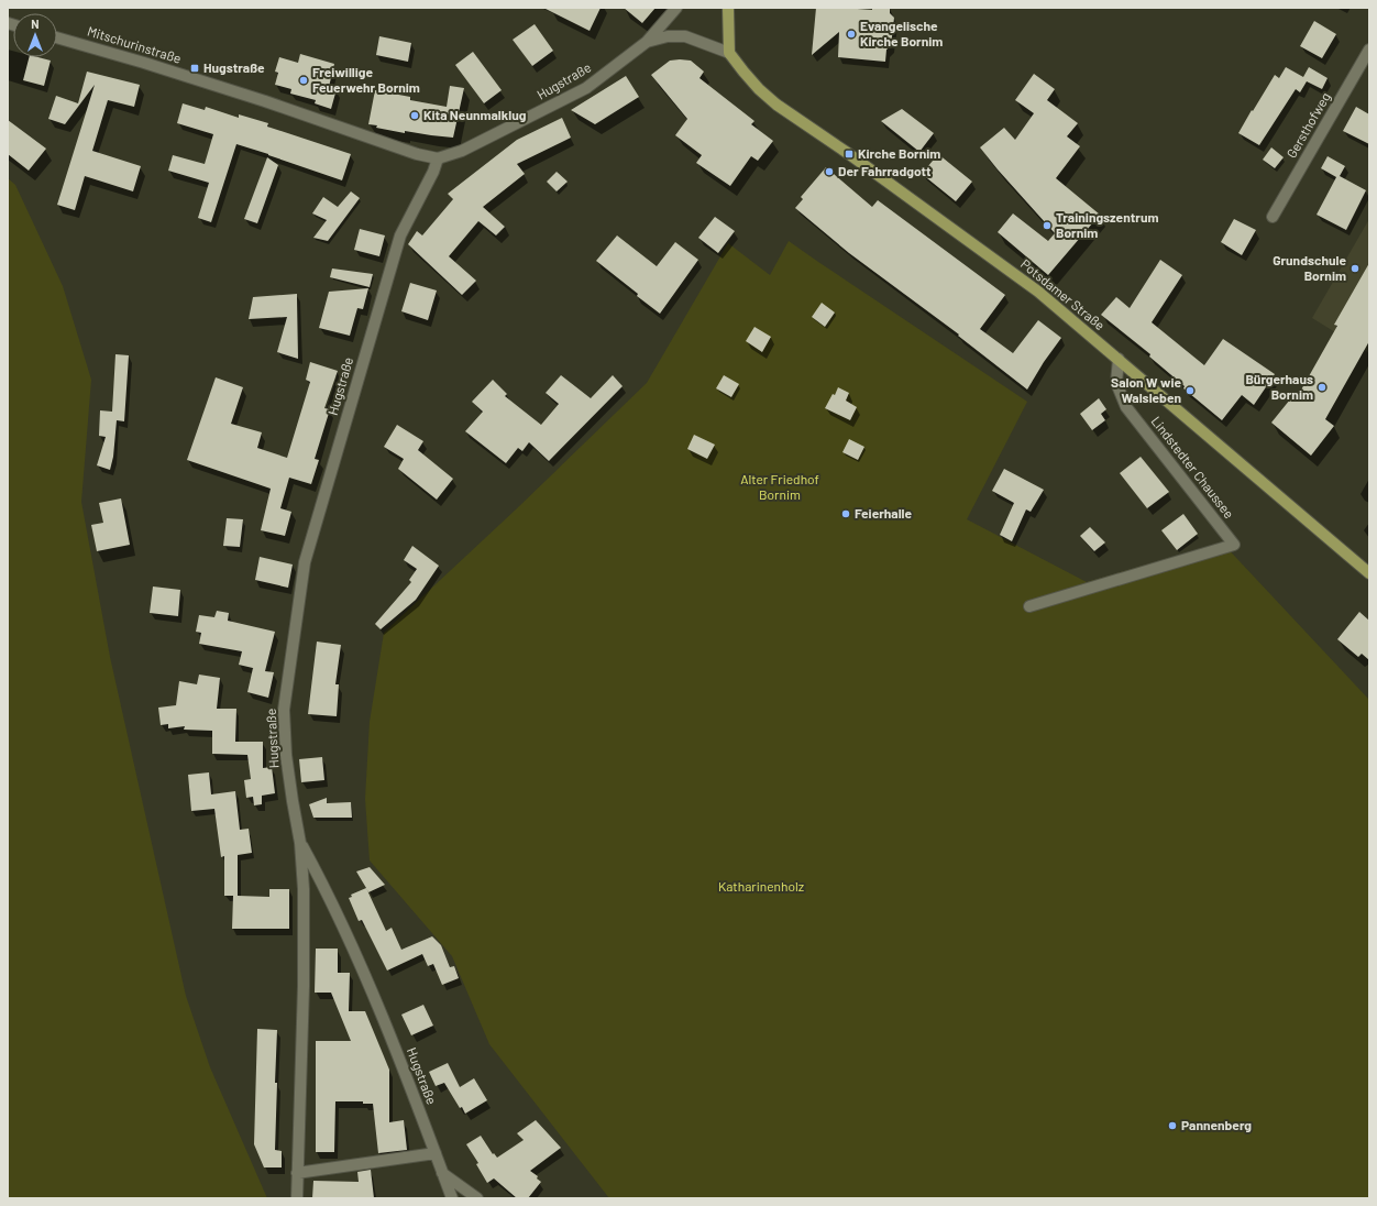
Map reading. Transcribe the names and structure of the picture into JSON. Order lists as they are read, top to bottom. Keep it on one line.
{"streets":{"main road":["Potsdamer Straße"],"street":["Mitschurinstraße","Hugstraße","Gersthofweg","Lindstedter Chaussee"]},"crossings":[["Mitschurinstraße","Hugstraße"],["Potsdamer Straße","Lindstedter Chaussee"]],"parks":["Alter Friedhof Bornim","Katharinenholz"],"places":{"other":["Evangelische Kirche Bornim","Freiwillige Feuerwehr Bornim","Kita Neunmalklug","Der Fahrradgott","Trainingszentrum Bornim","Grundschule Bornim","Bürgerhaus Bornim","Salon W wie Walsleben","Feierhalle","Pannenberg"],"transit":["Hugstraße","Kirche Bornim"]},"north":"top"}
